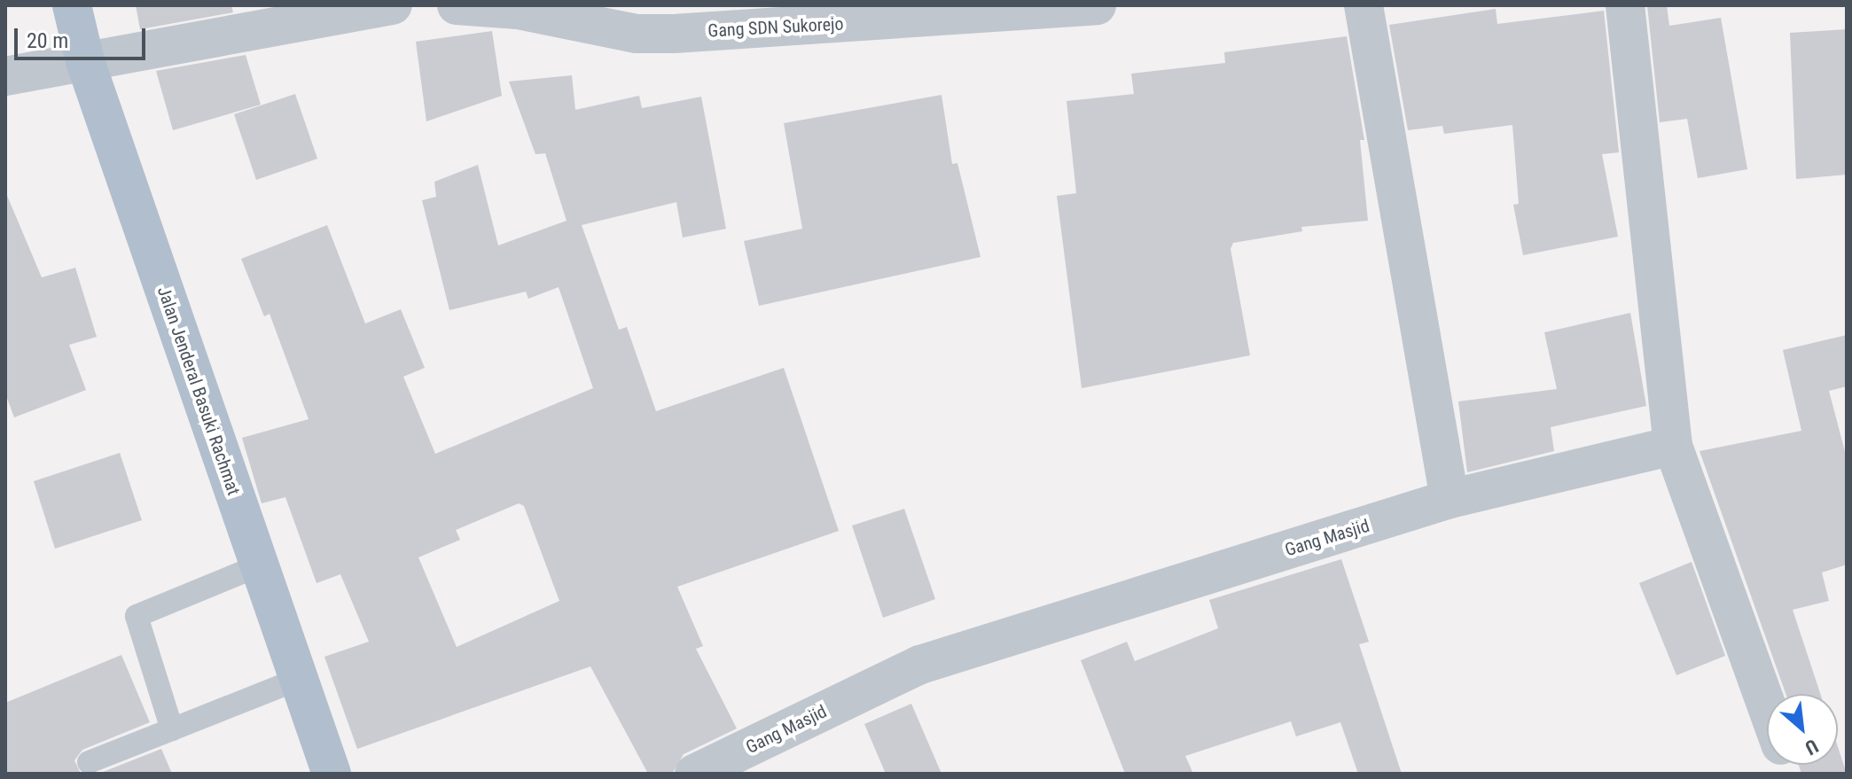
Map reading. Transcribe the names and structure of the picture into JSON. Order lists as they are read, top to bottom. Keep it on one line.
{"streets":{"main road":["Jalan Jenderal Basuki Rachmat"],"street":["Gang SDN Sukorejo","Gang Masjid"]},"scale_bar":"20 m","north":"bottom right"}
